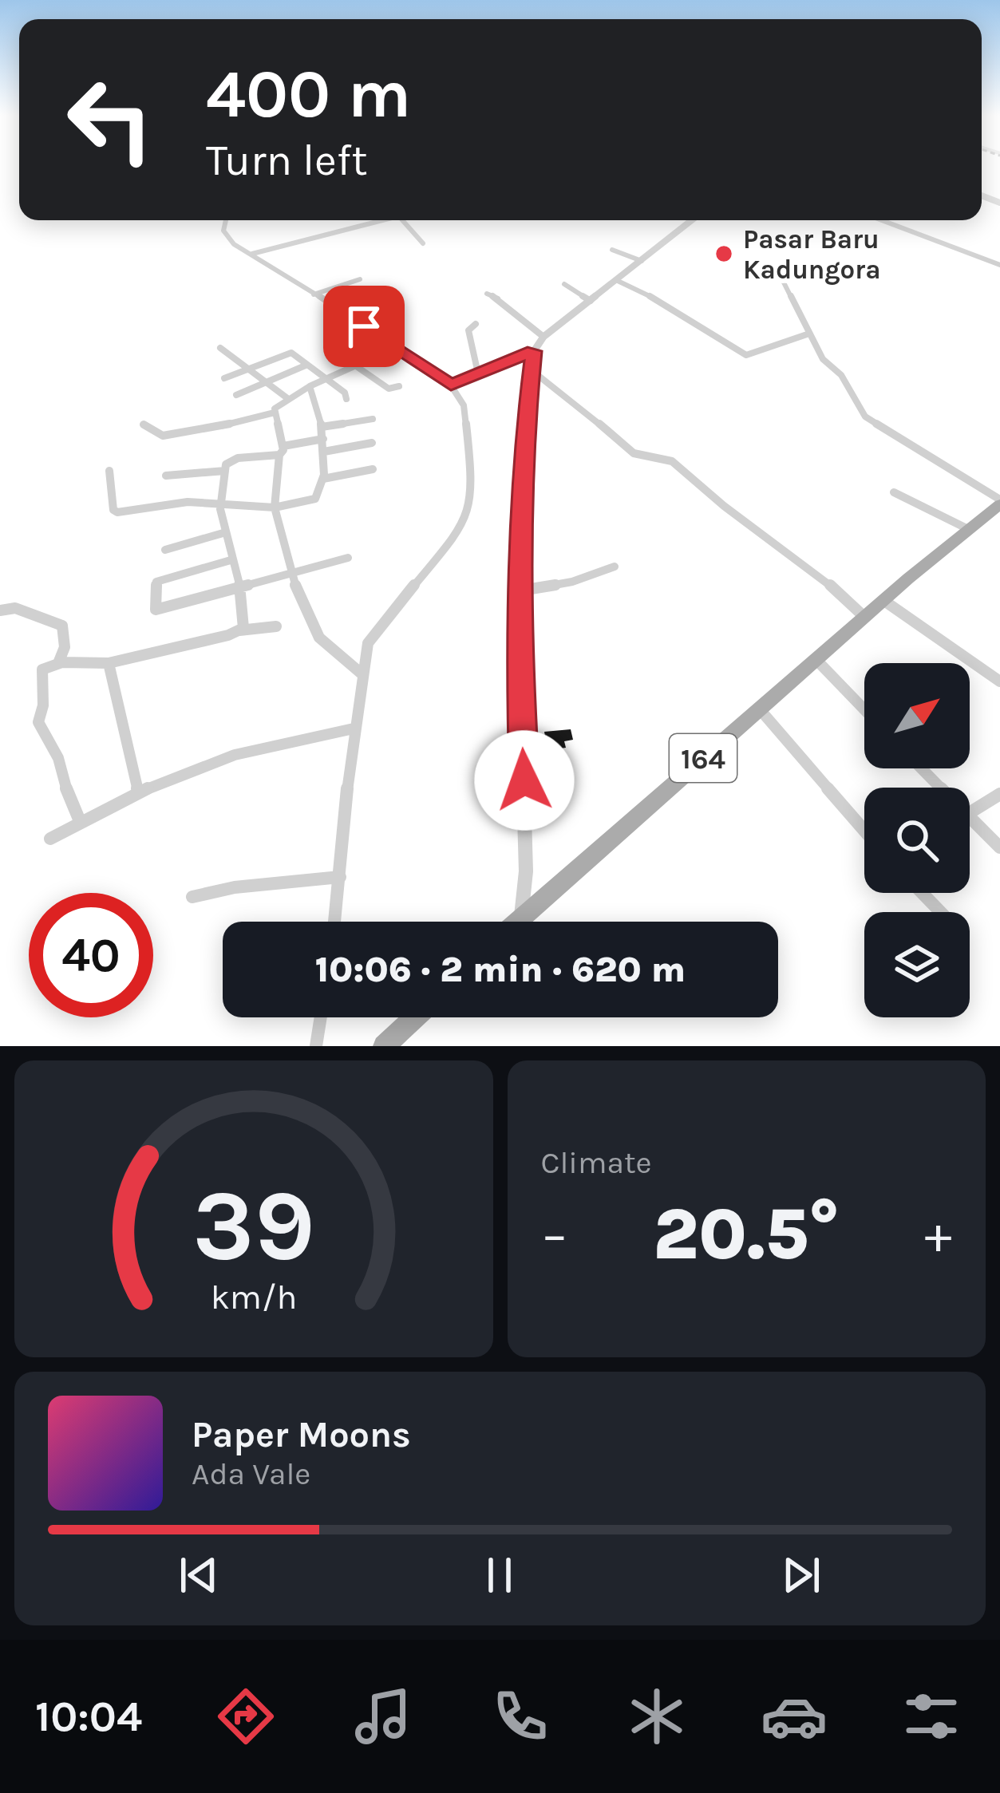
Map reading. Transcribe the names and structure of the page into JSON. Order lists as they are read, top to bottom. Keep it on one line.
{"streets":{"main road":["164"]},"places":["Pasar Baru Kadungora"],"north":"top right","page":{"turn":["400 m","Turn left"],"limit":"40","trip":"10:06 · 2 min · 620 m","tile":"Climate","heat":["−","20.5°","+"],"song":["Paper Moons","Ada Vale"],"tabs":"10:04","gauge":["39","km/h"]}}
